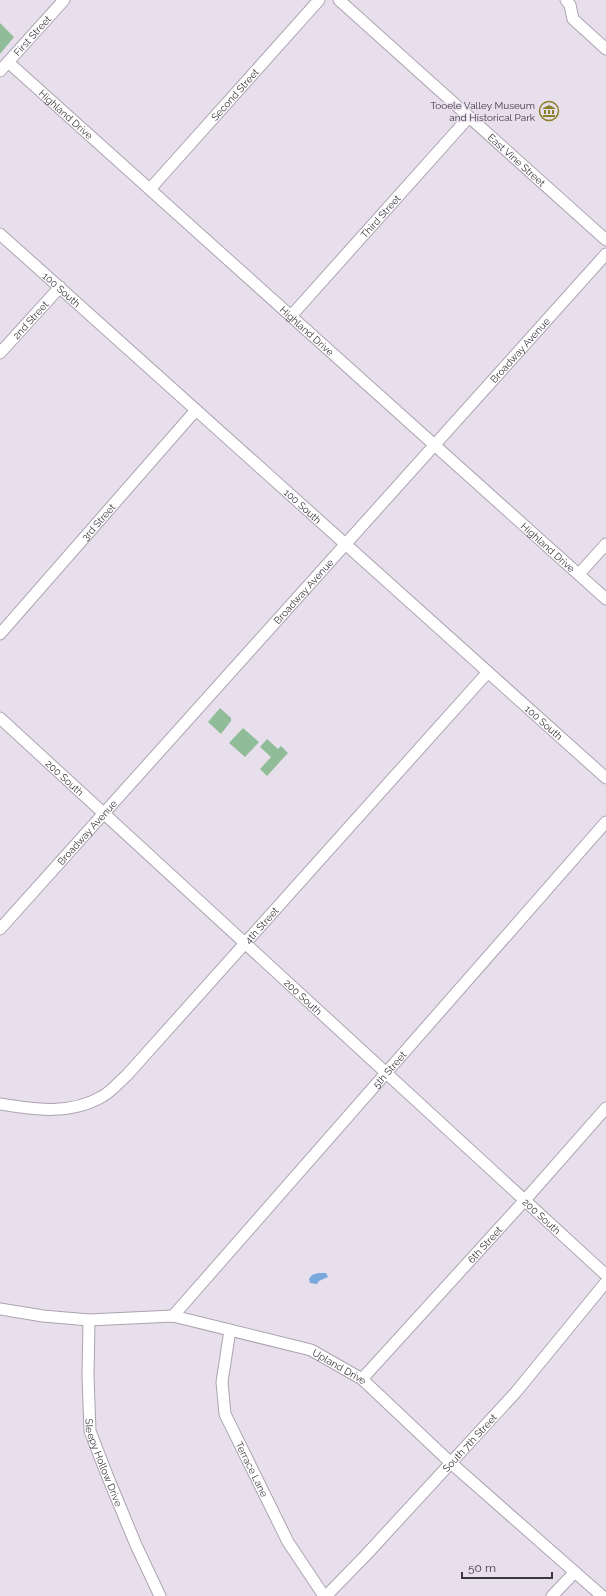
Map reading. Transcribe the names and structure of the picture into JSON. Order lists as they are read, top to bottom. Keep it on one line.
{"streets":{"street":["First Street","Second Street","Highland Drive","East Vine Street","Third Street","100 South","2nd Street","Broadway Avenue","3rd Street","200 South","4th Street","5th Street","6th Street","Upland Drive","South 7th Street","Sleepy Hollow Drive","Terrace Lane"]},"crossings":[["First Street","Highland Drive"],["Second Street","Highland Drive"],["Highland Drive","Third Street"],["Highland Drive","Broadway Avenue"],["East Vine Street","Third Street"],["100 South","2nd Street"],["100 South","Broadway Avenue"],["100 South","3rd Street"],["100 South","4th Street"],["Broadway Avenue","200 South"],["200 South","4th Street"],["200 South","5th Street"],["200 South","6th Street"],["5th Street","Upland Drive"],["6th Street","Upland Drive"],["Upland Drive","South 7th Street"],["Upland Drive","Sleepy Hollow Drive"],["Upland Drive","Terrace Lane"],["South 7th Street","Terrace Lane"]],"places":{"museum":["Tooele Valley Museum and Historical Park"]},"scale_bar":"50 m"}
